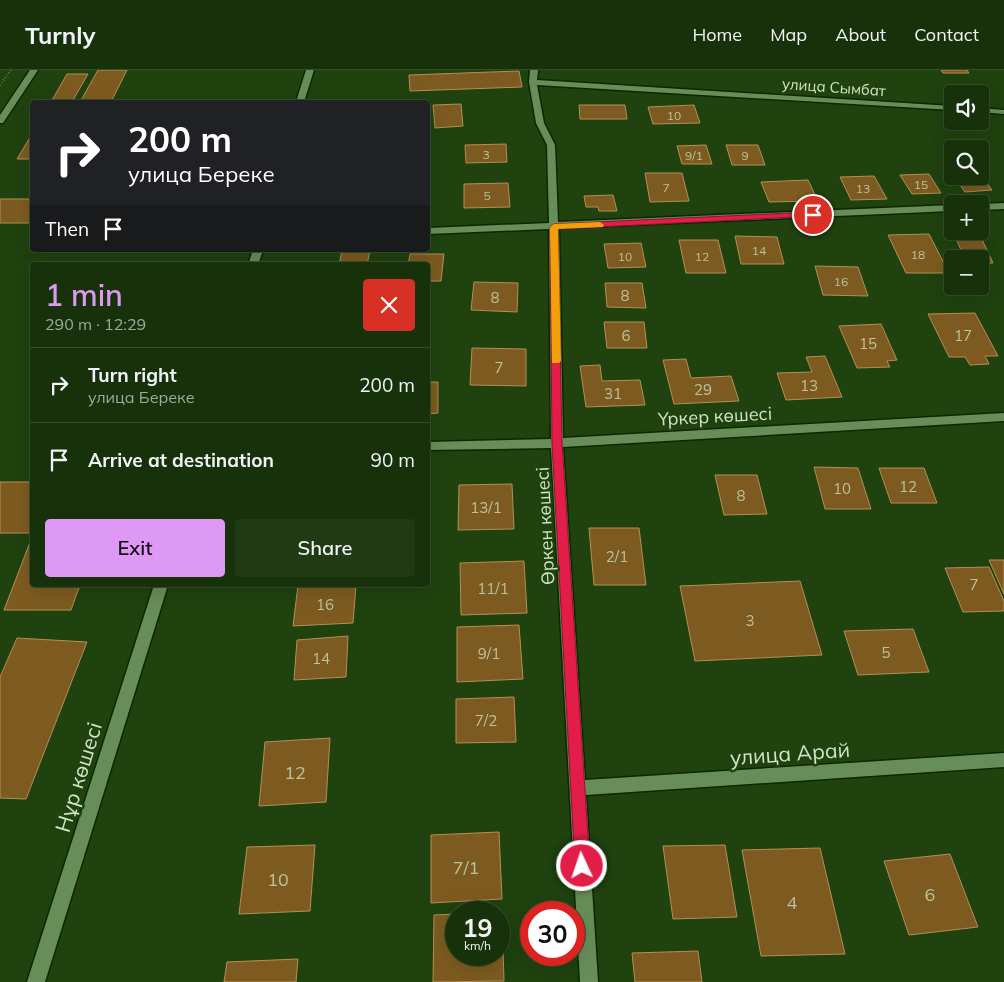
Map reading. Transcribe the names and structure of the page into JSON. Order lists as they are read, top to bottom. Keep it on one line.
{"streets":{"street":["улица Сымбат","Үркер көшесі","Өркен көшесі","улица Арай","Нұр көшесі"]},"crossings":[["улица Сымбат","Өркен көшесі"],["Үркер көшесі","Өркен көшесі"],["Өркен көшесі","улица Арай"]],"house_numbers":["10","3","9/1","9","15","7","13","5","14","18","10","12","16","8","8","6","17","15","7","13","29","31","12","10","8","13/1","2/1","7","11/1","16","3","5","9/1","14","7/2","12","7/1","10","6","4"],"page":{"header":"Turnly","nav":["Home","Map","About","Contact"],"map_buttons":["+","−"],"turn":["200 m","улица Береке"],"then":"Then","heading":["1 min","290 m · 12:29"],"list":[{"name":"Turn right","note":"улица Береке","value":"200 m"},{"name":"Arrive at destination","value":"90 m"}],"buttons":["Exit","Share"],"speed":"19 km/h","limit":"30"}}
